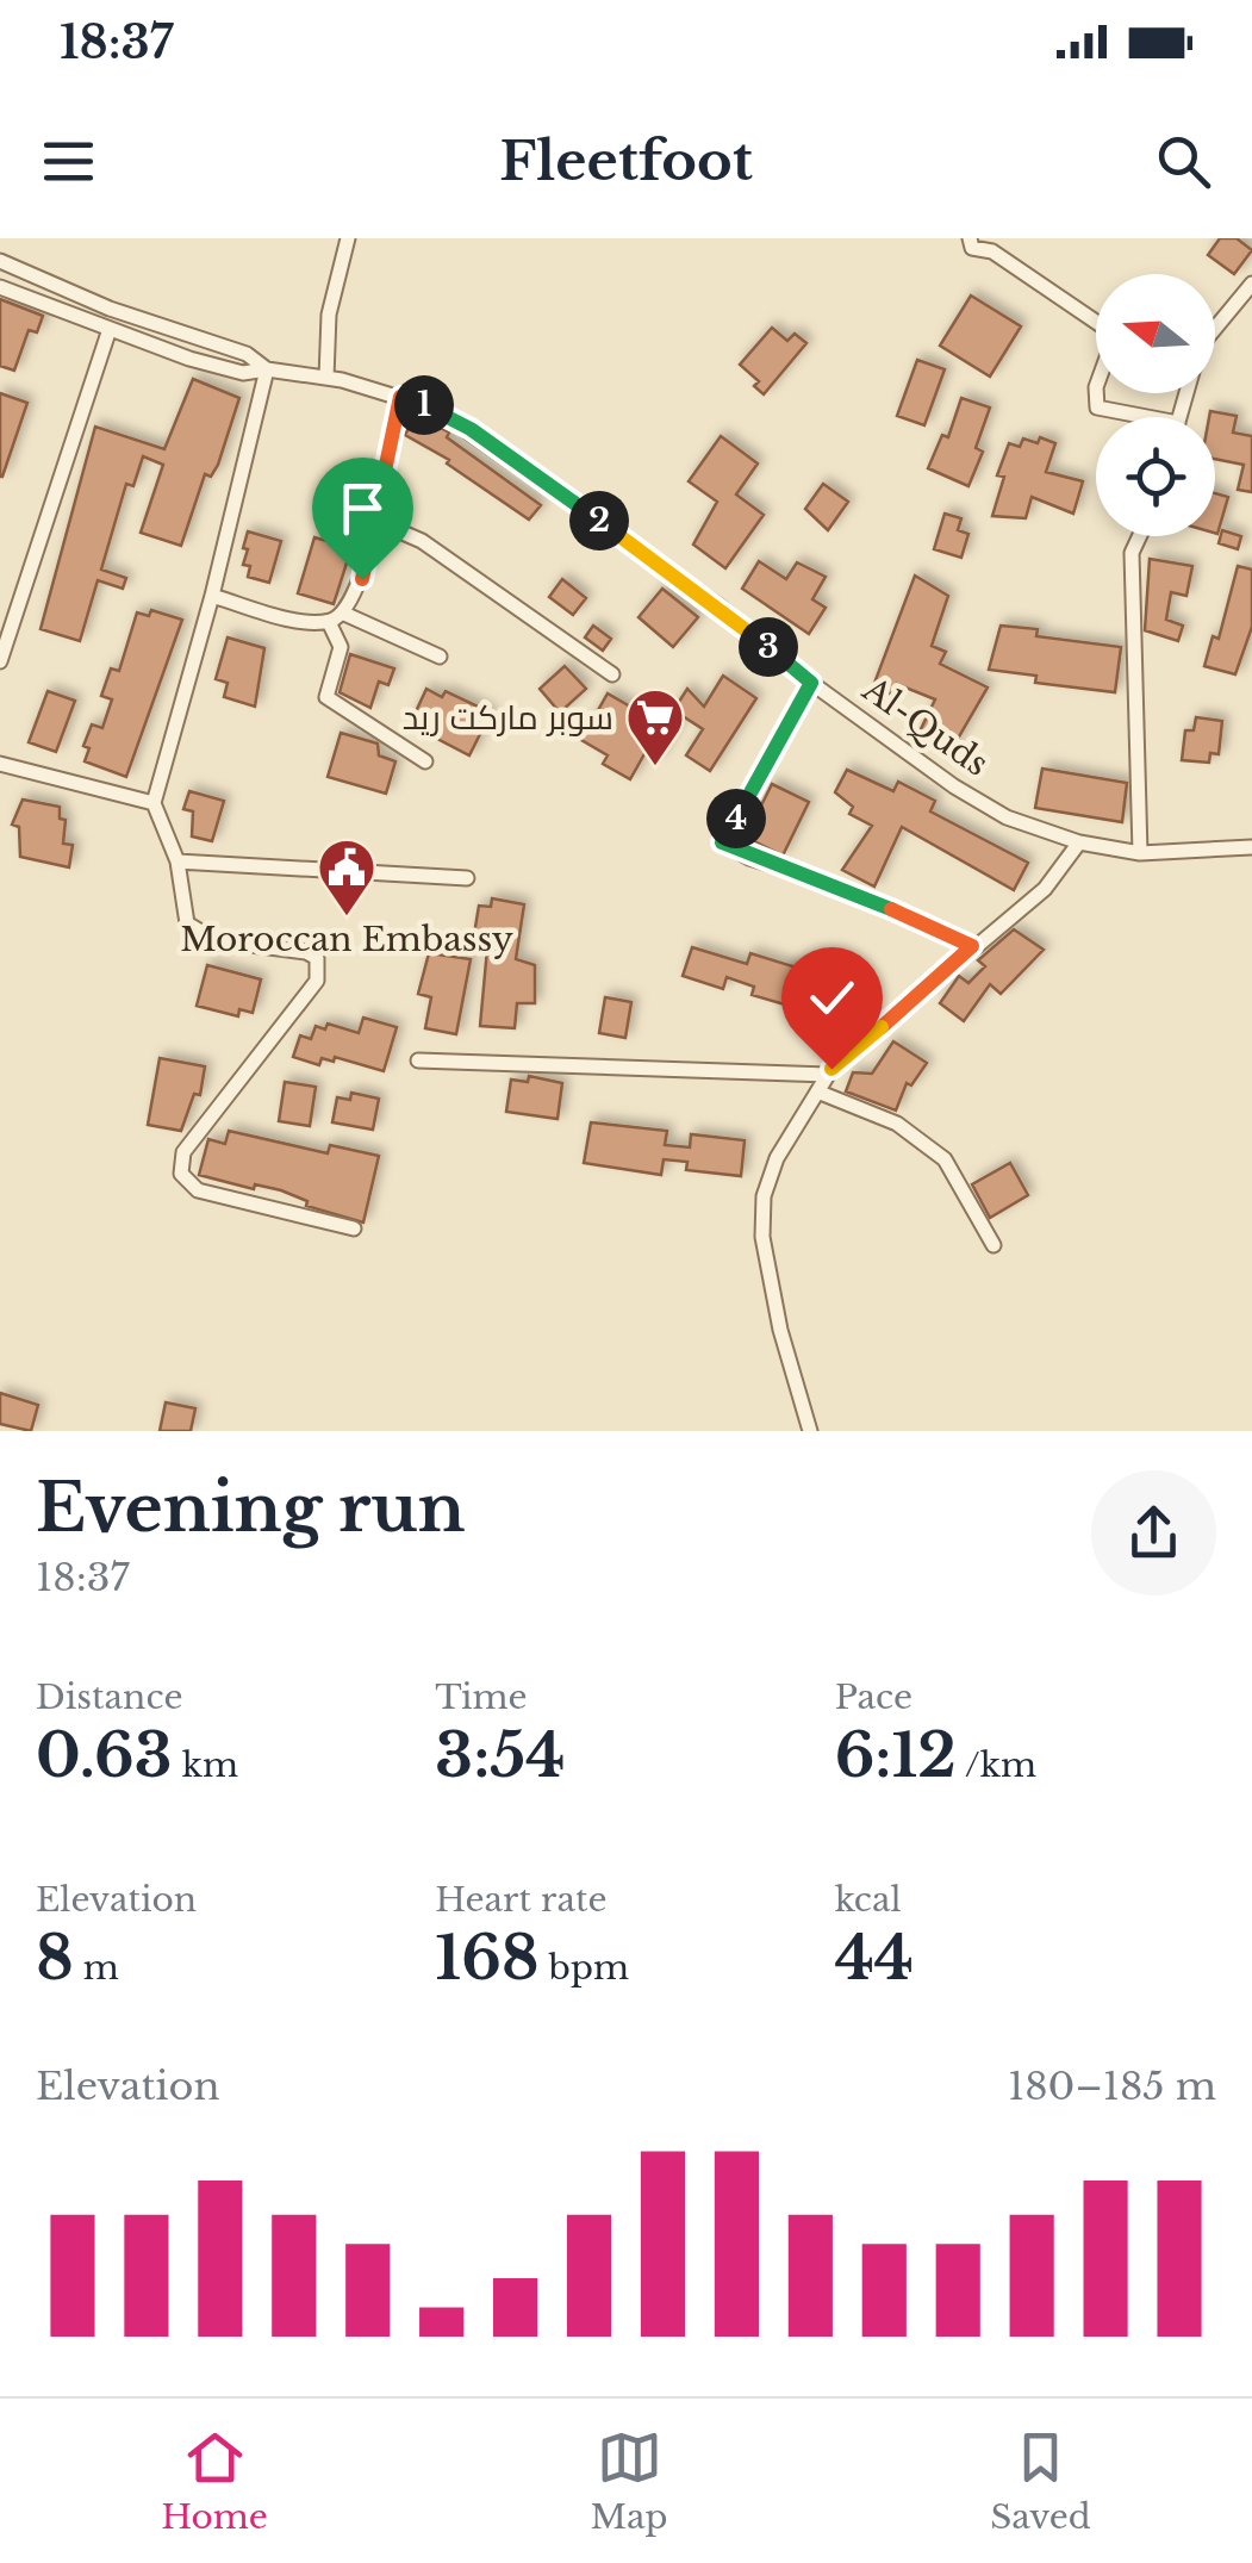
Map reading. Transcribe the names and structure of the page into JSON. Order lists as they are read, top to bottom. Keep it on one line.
{"streets":{"street":["Al-Quds"]},"places":{"supermarket":["سوبر ماركت ريد"],"public building":["Moroccan Embassy"]},"north":"left","page":{"status":"18:37","header":"Fleetfoot","pins":["1","2","3","4"],"heading":["Evening run","18:37"],"stats":[["Distance","0.63 km"],["Time","3:54"],["Pace","6:12 /km"],["Elevation","8 m"],["Heart rate","168 bpm"],["kcal","44"]],"chart":["Elevation","180–185 m"],"tabs":["Home","Map","Saved"]}}
